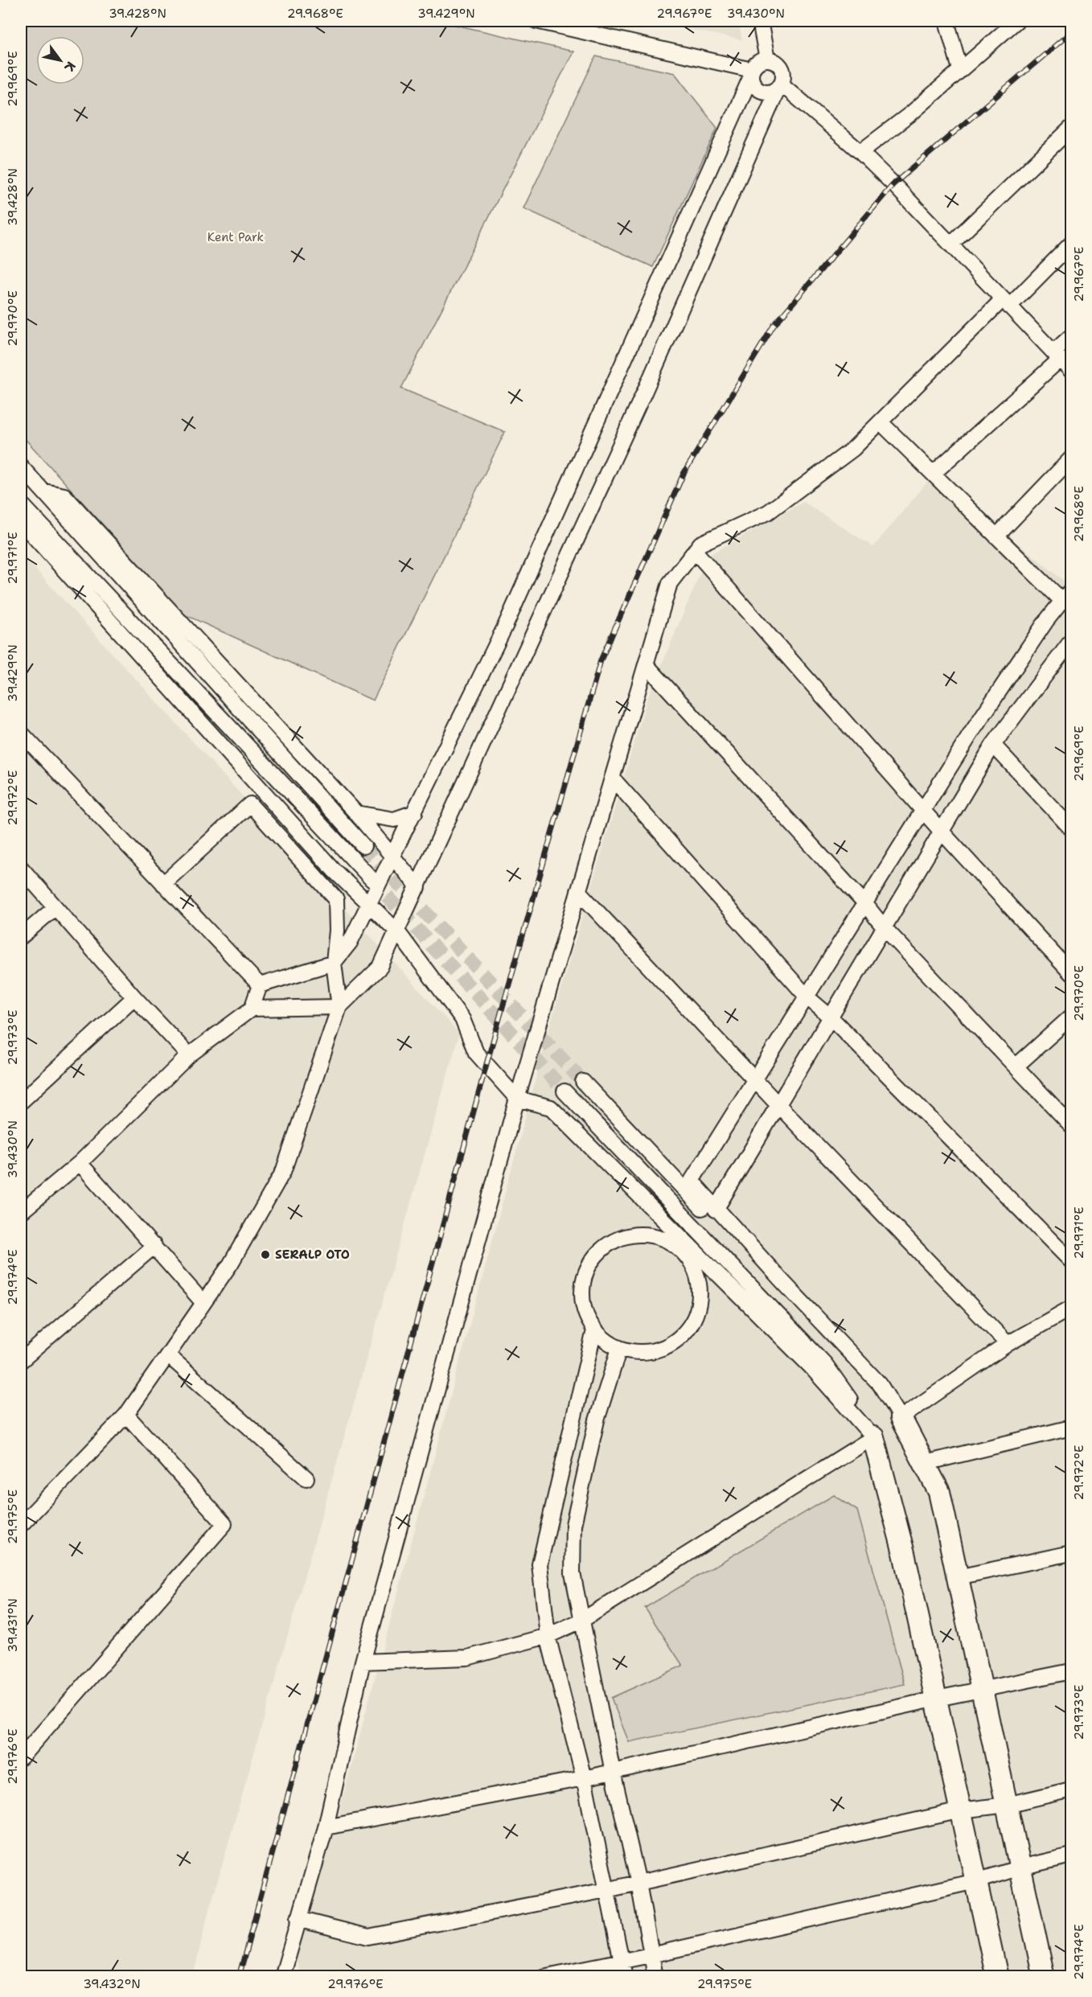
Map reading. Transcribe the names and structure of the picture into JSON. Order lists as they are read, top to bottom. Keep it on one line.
{"parks":["Kent Park"],"places":["SERALP OTO"],"north":"bottom right","coordinates":["39.428°N","29.968°E","39.429°N","29.967°E","39.430°N","29.969°E","29.970°E","29.971°E","29.972°E","29.973°E","29.974°E","29.975°E","39.431°N","29.976°E","39.432°N"]}
